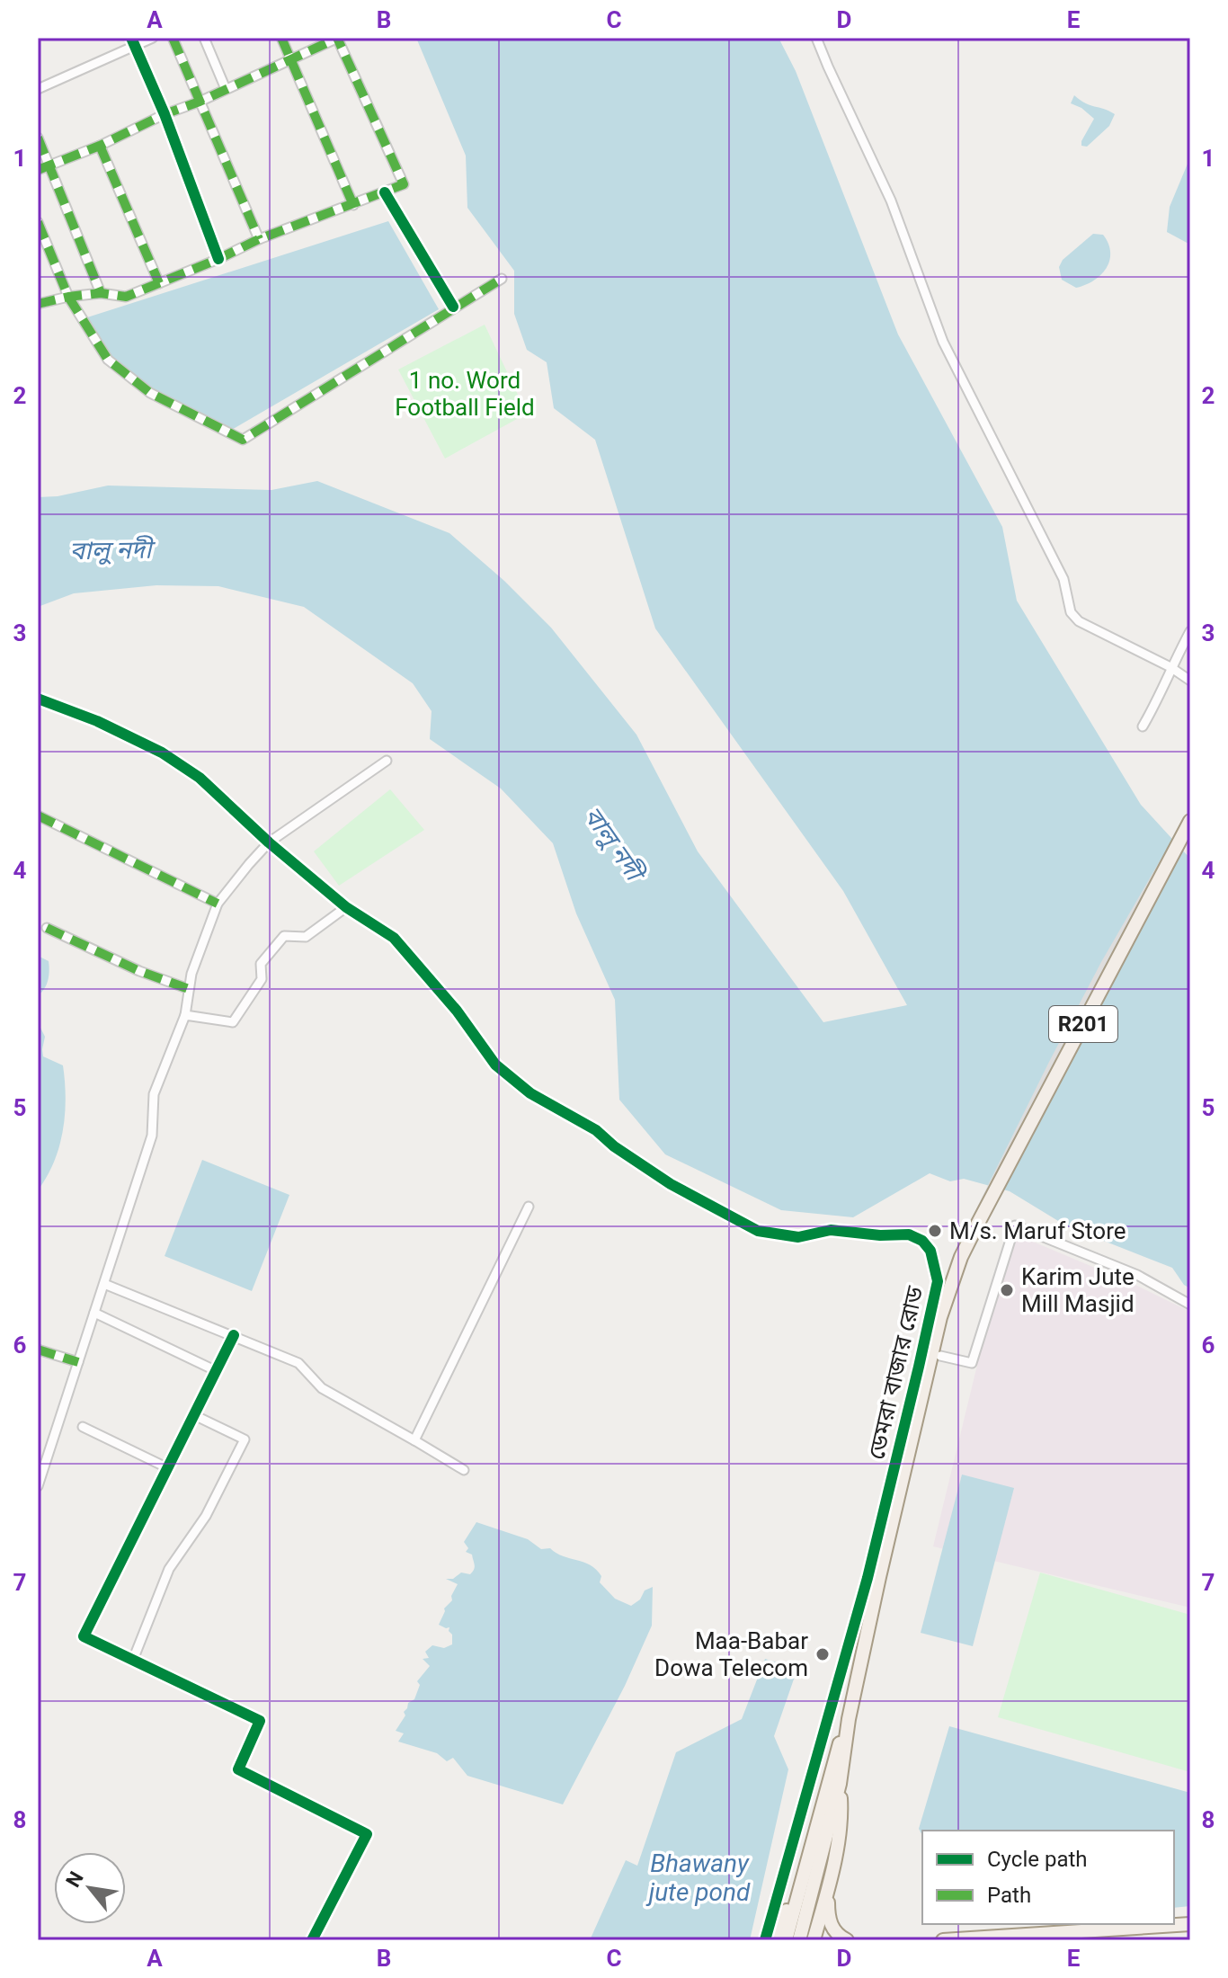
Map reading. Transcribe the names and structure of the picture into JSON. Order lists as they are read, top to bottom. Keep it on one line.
{"streets":{"main road":["R201"],"street":["ডেমরা বাজার রোড"]},"water":["বালু নদী","Bhawany jute pond"],"parks":["1 no. Word Football Field"],"places":["M/s. Maruf Store","Karim Jute Mill Masjid","Maa-Babar Dowa Telecom"],"legend":["Cycle path","Path"],"north":"top left","grid":{"columns":["A","B","C","D","E"],"rows":["1","2","3","4","5","6","7","8"]}}
